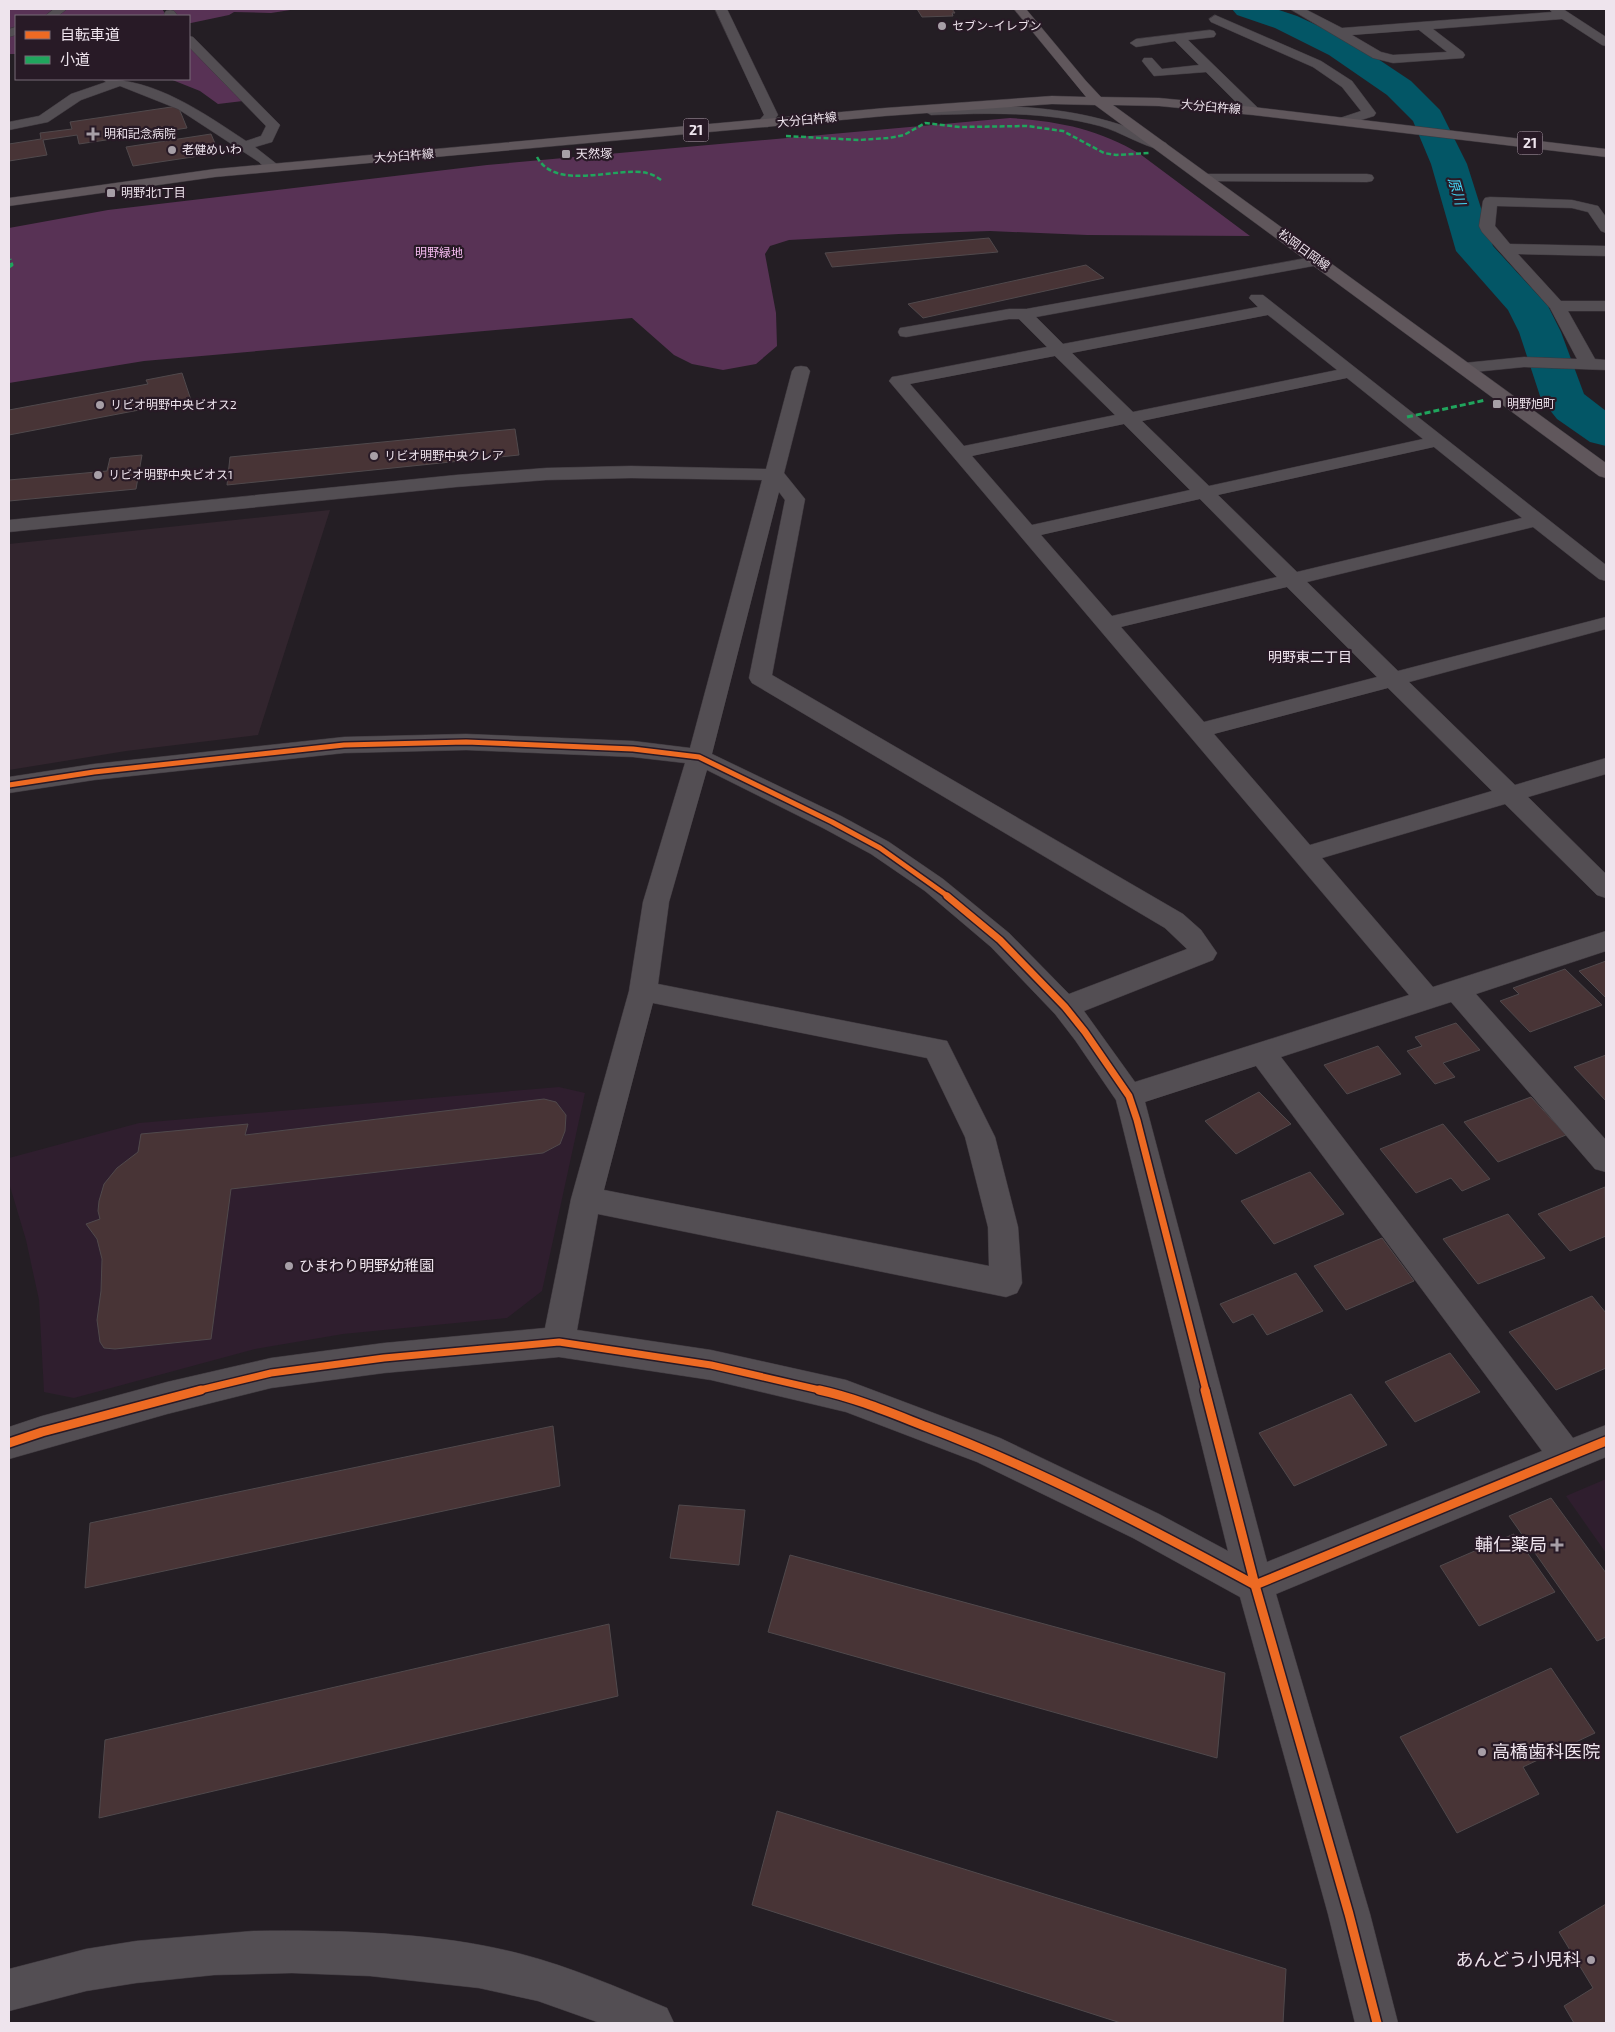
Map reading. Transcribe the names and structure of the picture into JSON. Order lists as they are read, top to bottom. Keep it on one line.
{"streets":{"main road":["大分臼杵線","21","松岡日岡線"]},"crossings":[["大分臼杵線","松岡日岡線"]],"districts":["明野東二丁目"],"water":["原川"],"parks":["明野緑地"],"places":{"other":["セブン-イレブン","老健めいわ","リビオ明野中央ビオス2","リビオ明野中央クレア","リビオ明野中央ビオス1","ひまわり明野幼稚園","高橋歯科医院","あんどう小児科"],"health":["明和記念病院","輔仁薬局"],"transit":["天然塚","明野北1丁目","明野旭町"]},"legend":["自転車道","小道"]}
